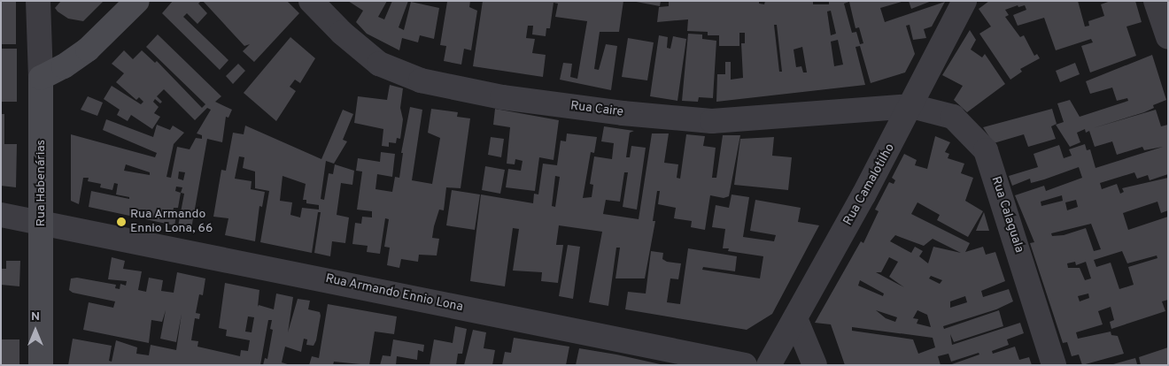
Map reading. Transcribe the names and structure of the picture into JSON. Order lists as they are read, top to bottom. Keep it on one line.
{"streets":{"street":["Rua Caire","Rua Habenárias","Rua Camalotilho","Rua Calaguala","Rua Armando Ennio Lona"]},"crossings":[["Rua Caire","Rua Camalotilho"],["Rua Caire","Rua Calaguala"],["Rua Habenárias","Rua Armando Ennio Lona"],["Rua Camalotilho","Rua Calaguala"]],"places":["Rua Armando Ennio Lona, 66"],"north":"top"}
